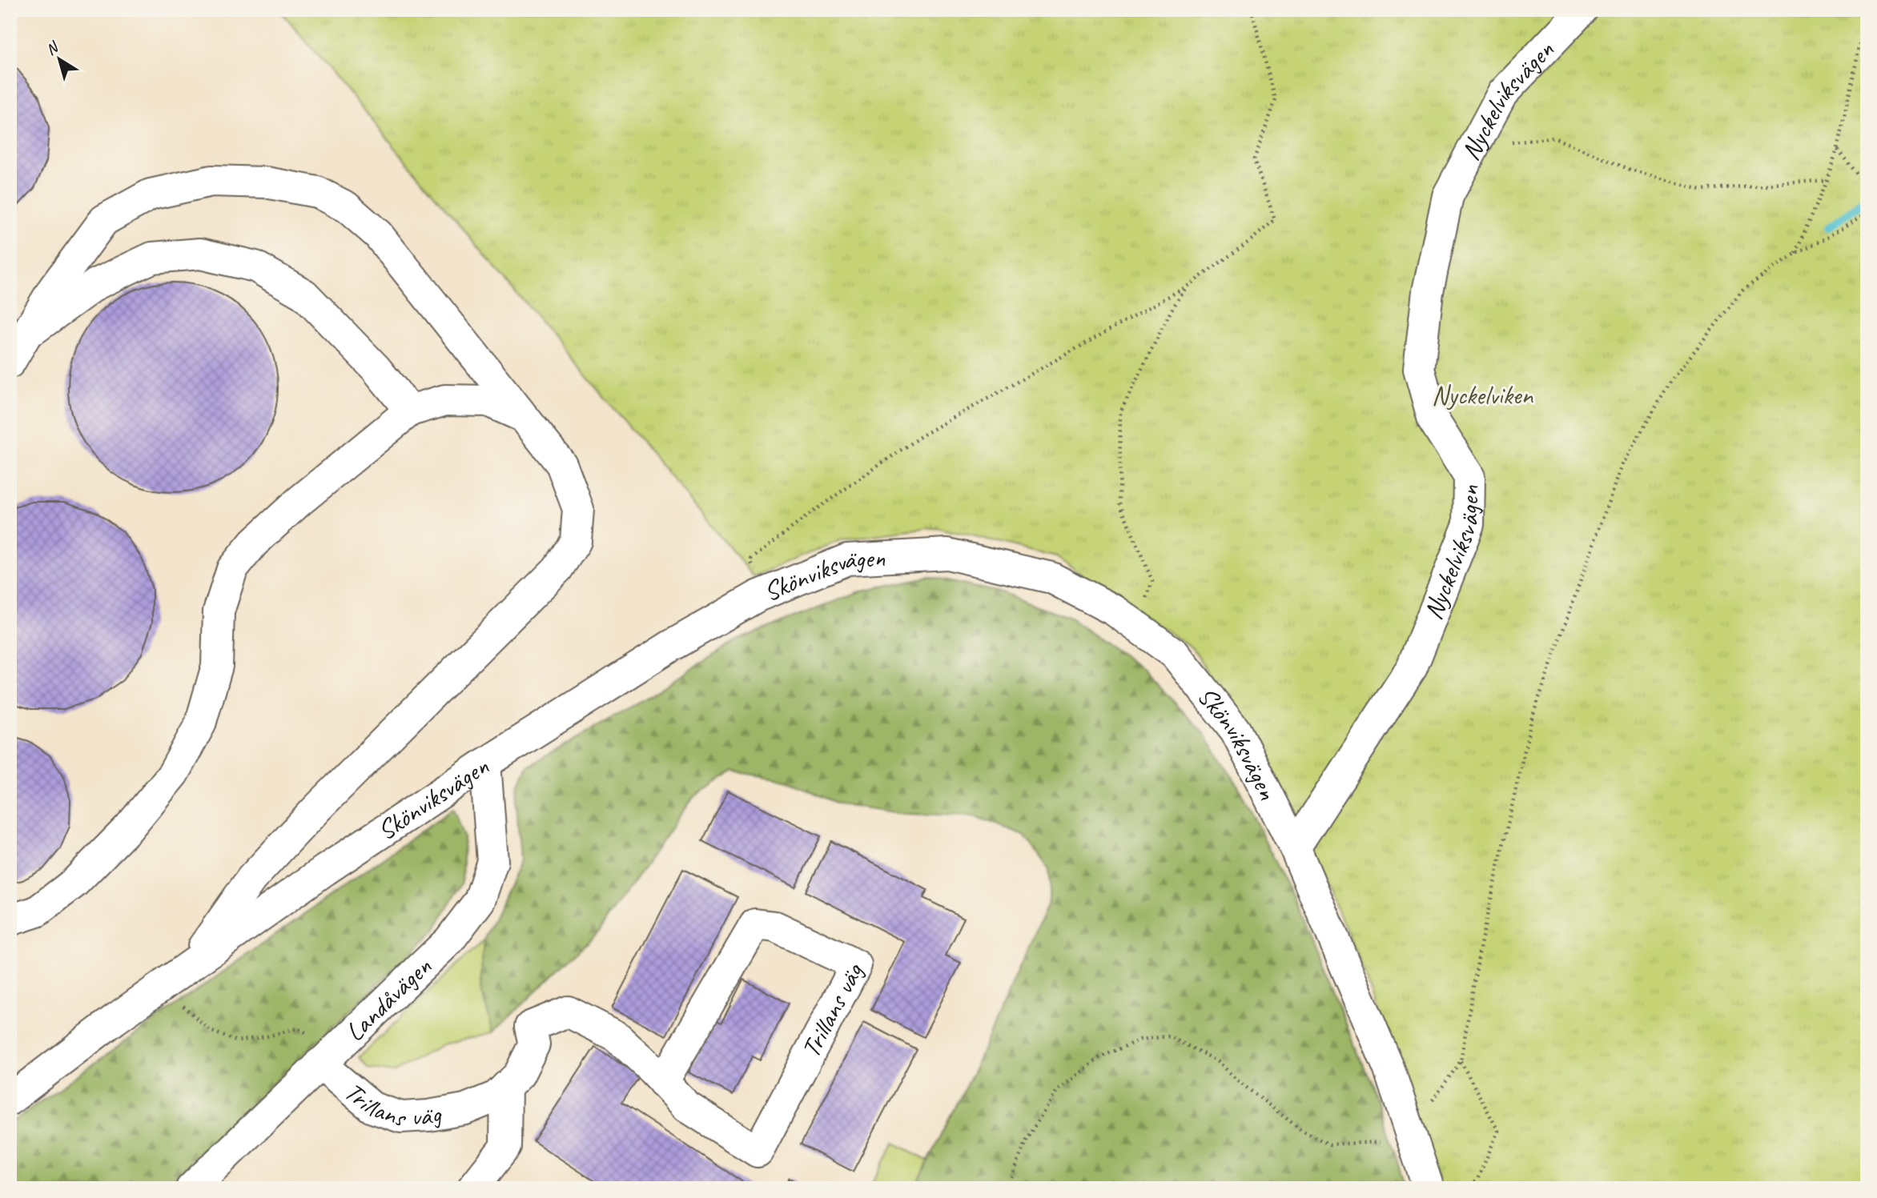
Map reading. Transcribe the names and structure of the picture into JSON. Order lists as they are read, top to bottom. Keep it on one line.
{"streets":{"street":["Nyckelviksvägen","Skönviksvägen","Landåvägen","Trillans väg"]},"crossings":[["Nyckelviksvägen","Skönviksvägen"],["Skönviksvägen","Landåvägen"],["Landåvägen","Trillans väg"]],"parks":["Nyckelviken"],"north":"top left"}
